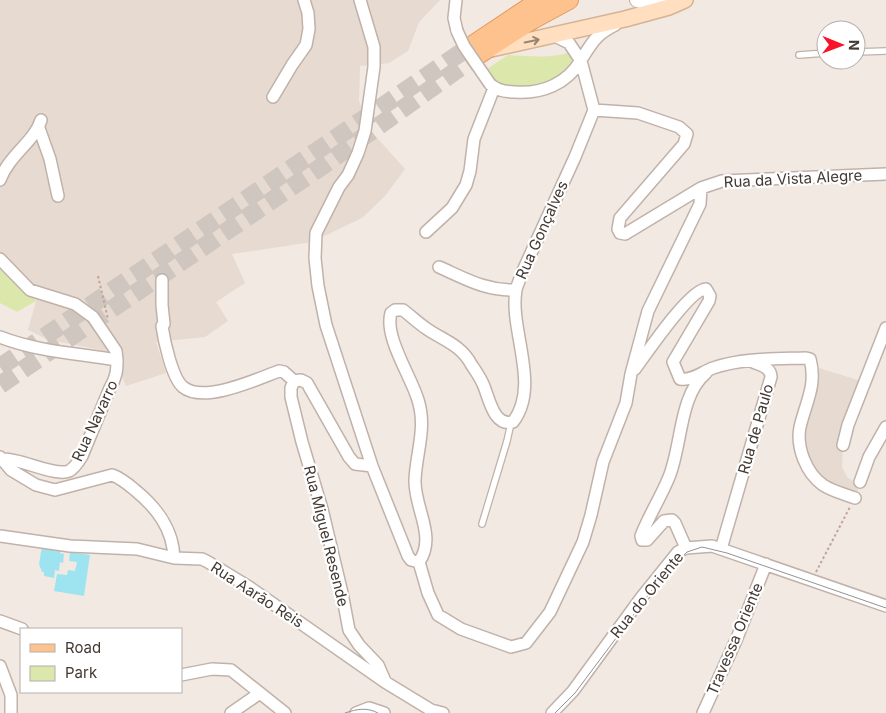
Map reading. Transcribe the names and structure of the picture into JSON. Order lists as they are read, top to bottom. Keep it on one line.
{"streets":{"street":["Rua da Vista Alegre","Rua Gonçalves","Rua Navarro","Rua de Paulo","Rua Miguel Resende","Rua Aarão Reis","Rua do Oriente","Travessa Oriente"]},"crossings":[["Rua da Vista Alegre","Rua Gonçalves"],["Rua de Paulo","Rua do Oriente"],["Rua Miguel Resende","Rua Aarão Reis"],["Rua do Oriente","Travessa Oriente"]],"legend":["Road","Park"],"north":"right"}
